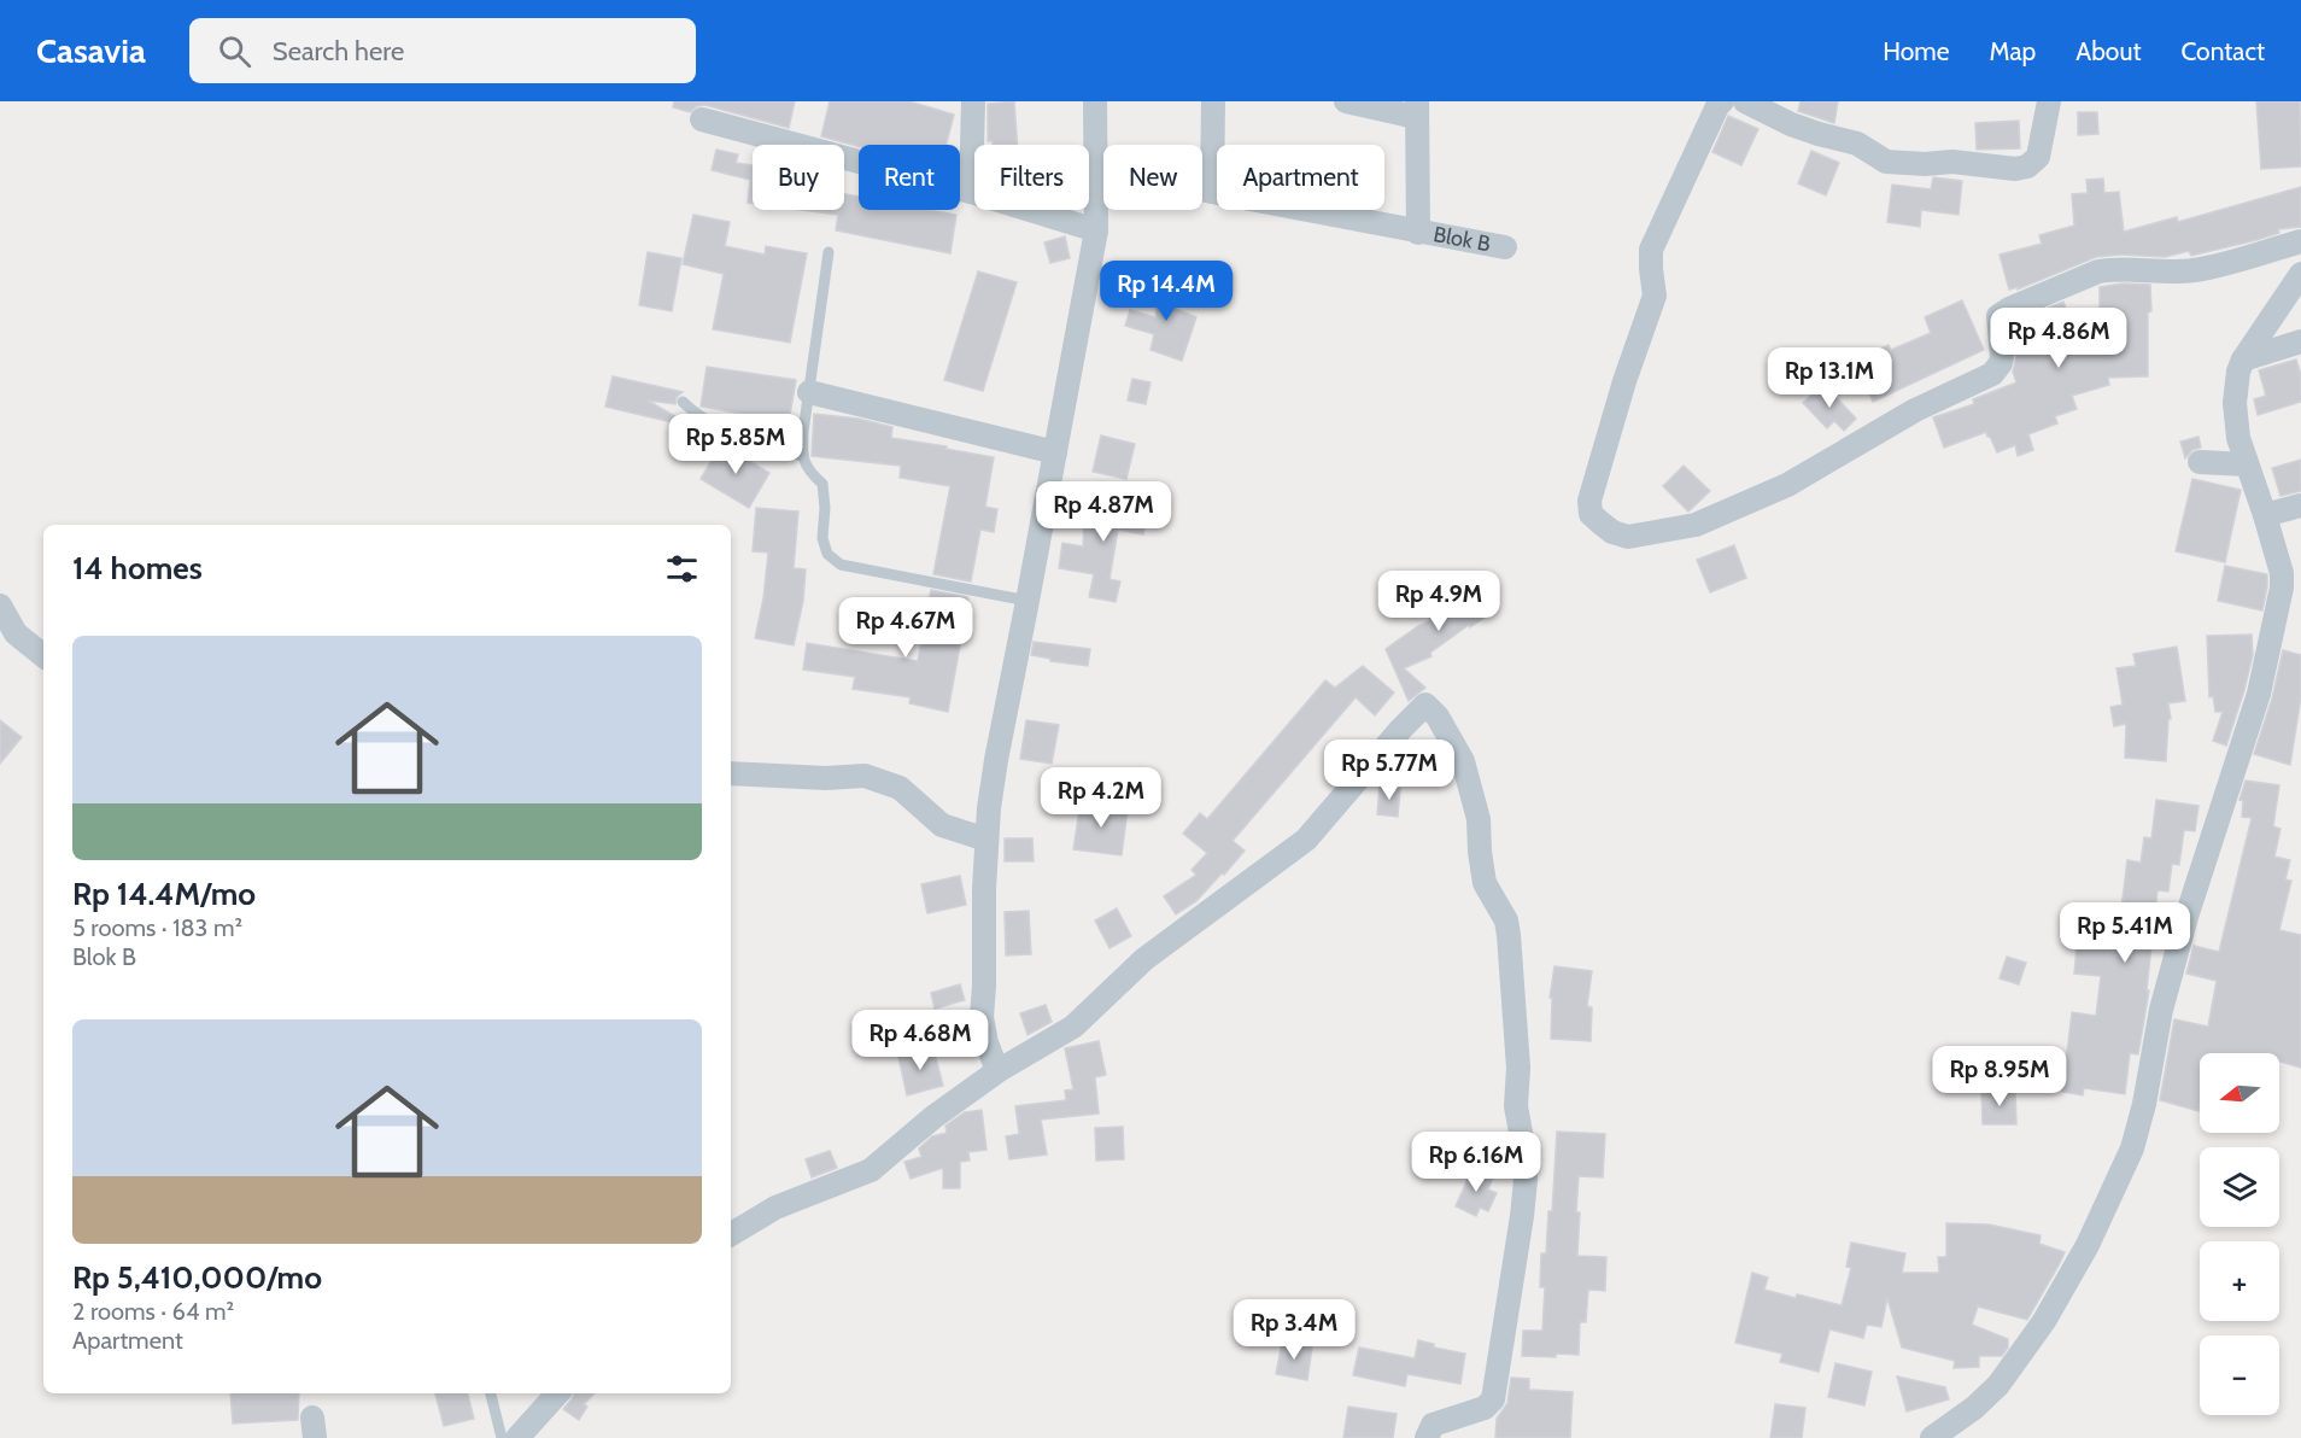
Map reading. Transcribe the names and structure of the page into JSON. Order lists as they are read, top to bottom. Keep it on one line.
{"streets":{"street":["Blok B"]},"north":"left","page":{"header":"Casavia","search":"Search here","nav":["Home","Map","About","Contact"],"chip":["Buy","Rent","Filters","New","Apartment"],"price":["Rp 14.4M","Rp 4.86M","Rp 13.1M","Rp 5.85M","Rp 4.87M","Rp 4.9M","Rp 4.67M","Rp 5.77M","Rp 4.2M","Rp 5.41M","Rp 4.68M","Rp 8.95M","Rp 6.16M","Rp 3.4M"],"heading":"14 homes","list":[{"name":"Rp 14.4M/mo","note":"5 rooms · 183 m² · Blok B"},{"name":"Rp 5,410,000/mo","note":"2 rooms · 64 m² · Apartment"}],"map_buttons":["+","−"]}}
